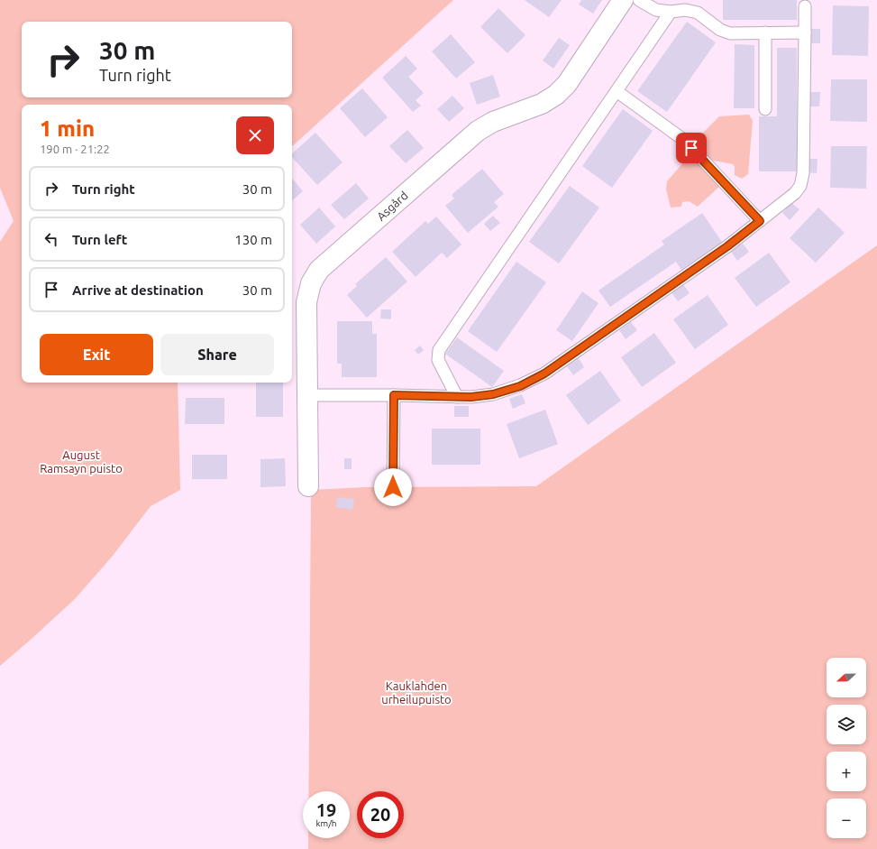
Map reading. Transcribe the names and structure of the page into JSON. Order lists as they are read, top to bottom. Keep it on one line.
{"streets":{"street":["Asgård"]},"parks":["August Ramsayn puisto","Kauklahden urheilupuisto"],"north":"left","page":{"turn":["30 m","Turn right"],"heading":["1 min","190 m · 21:22"],"list":[{"name":"Turn right","value":"30 m"},{"name":"Turn left","value":"130 m"},{"name":"Arrive at destination","value":"30 m"}],"buttons":["Exit","Share"],"map_buttons":["+","−"],"speed":"19 km/h","limit":"20"}}
